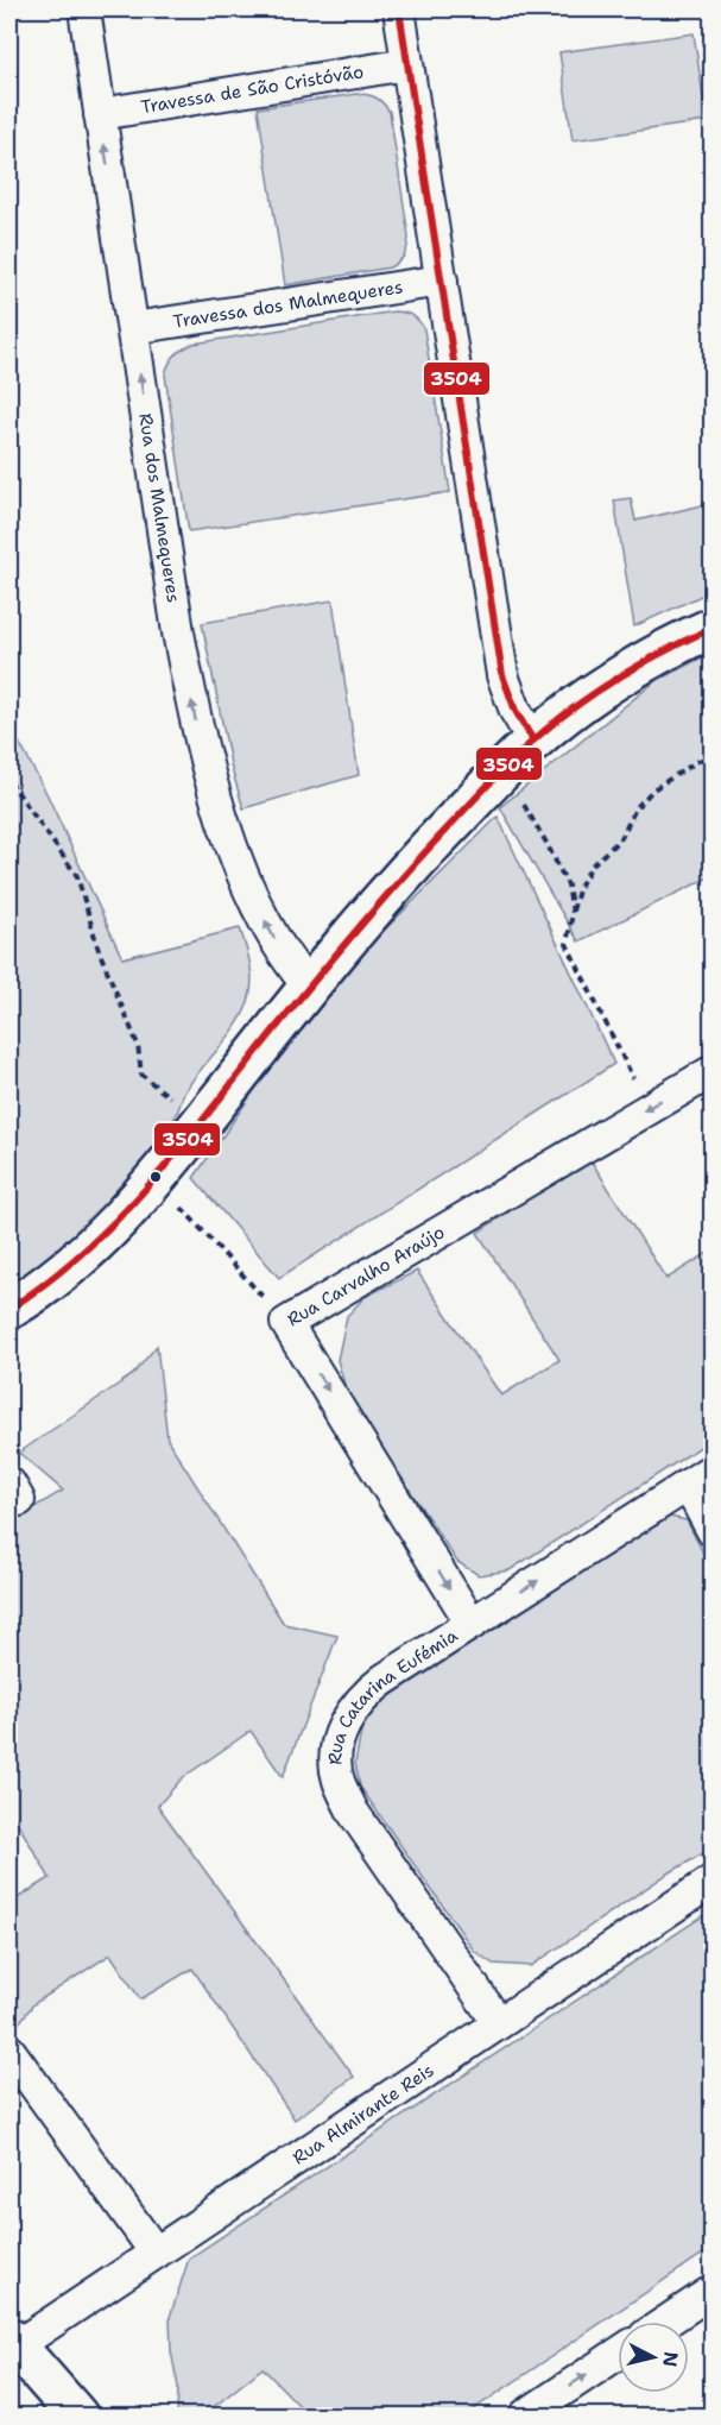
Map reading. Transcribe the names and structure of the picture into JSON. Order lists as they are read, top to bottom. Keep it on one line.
{"streets":{"street":["Travessa de São Cristóvão","Travessa dos Malmequeres","Rua dos Malmequeres","Rua Carvalho Araújo","Rua Catarina Eufémia","Rua Almirante Reis"]},"crossings":[["Travessa de São Cristóvão","Rua dos Malmequeres"],["Travessa dos Malmequeres","Rua dos Malmequeres"],["Rua Carvalho Araújo","Rua Catarina Eufémia"],["Rua Catarina Eufémia","Rua Almirante Reis"]],"one_way":["Rua dos Malmequeres","Rua Carvalho Araújo"],"lines":["transit line 3504"],"north":"right"}
